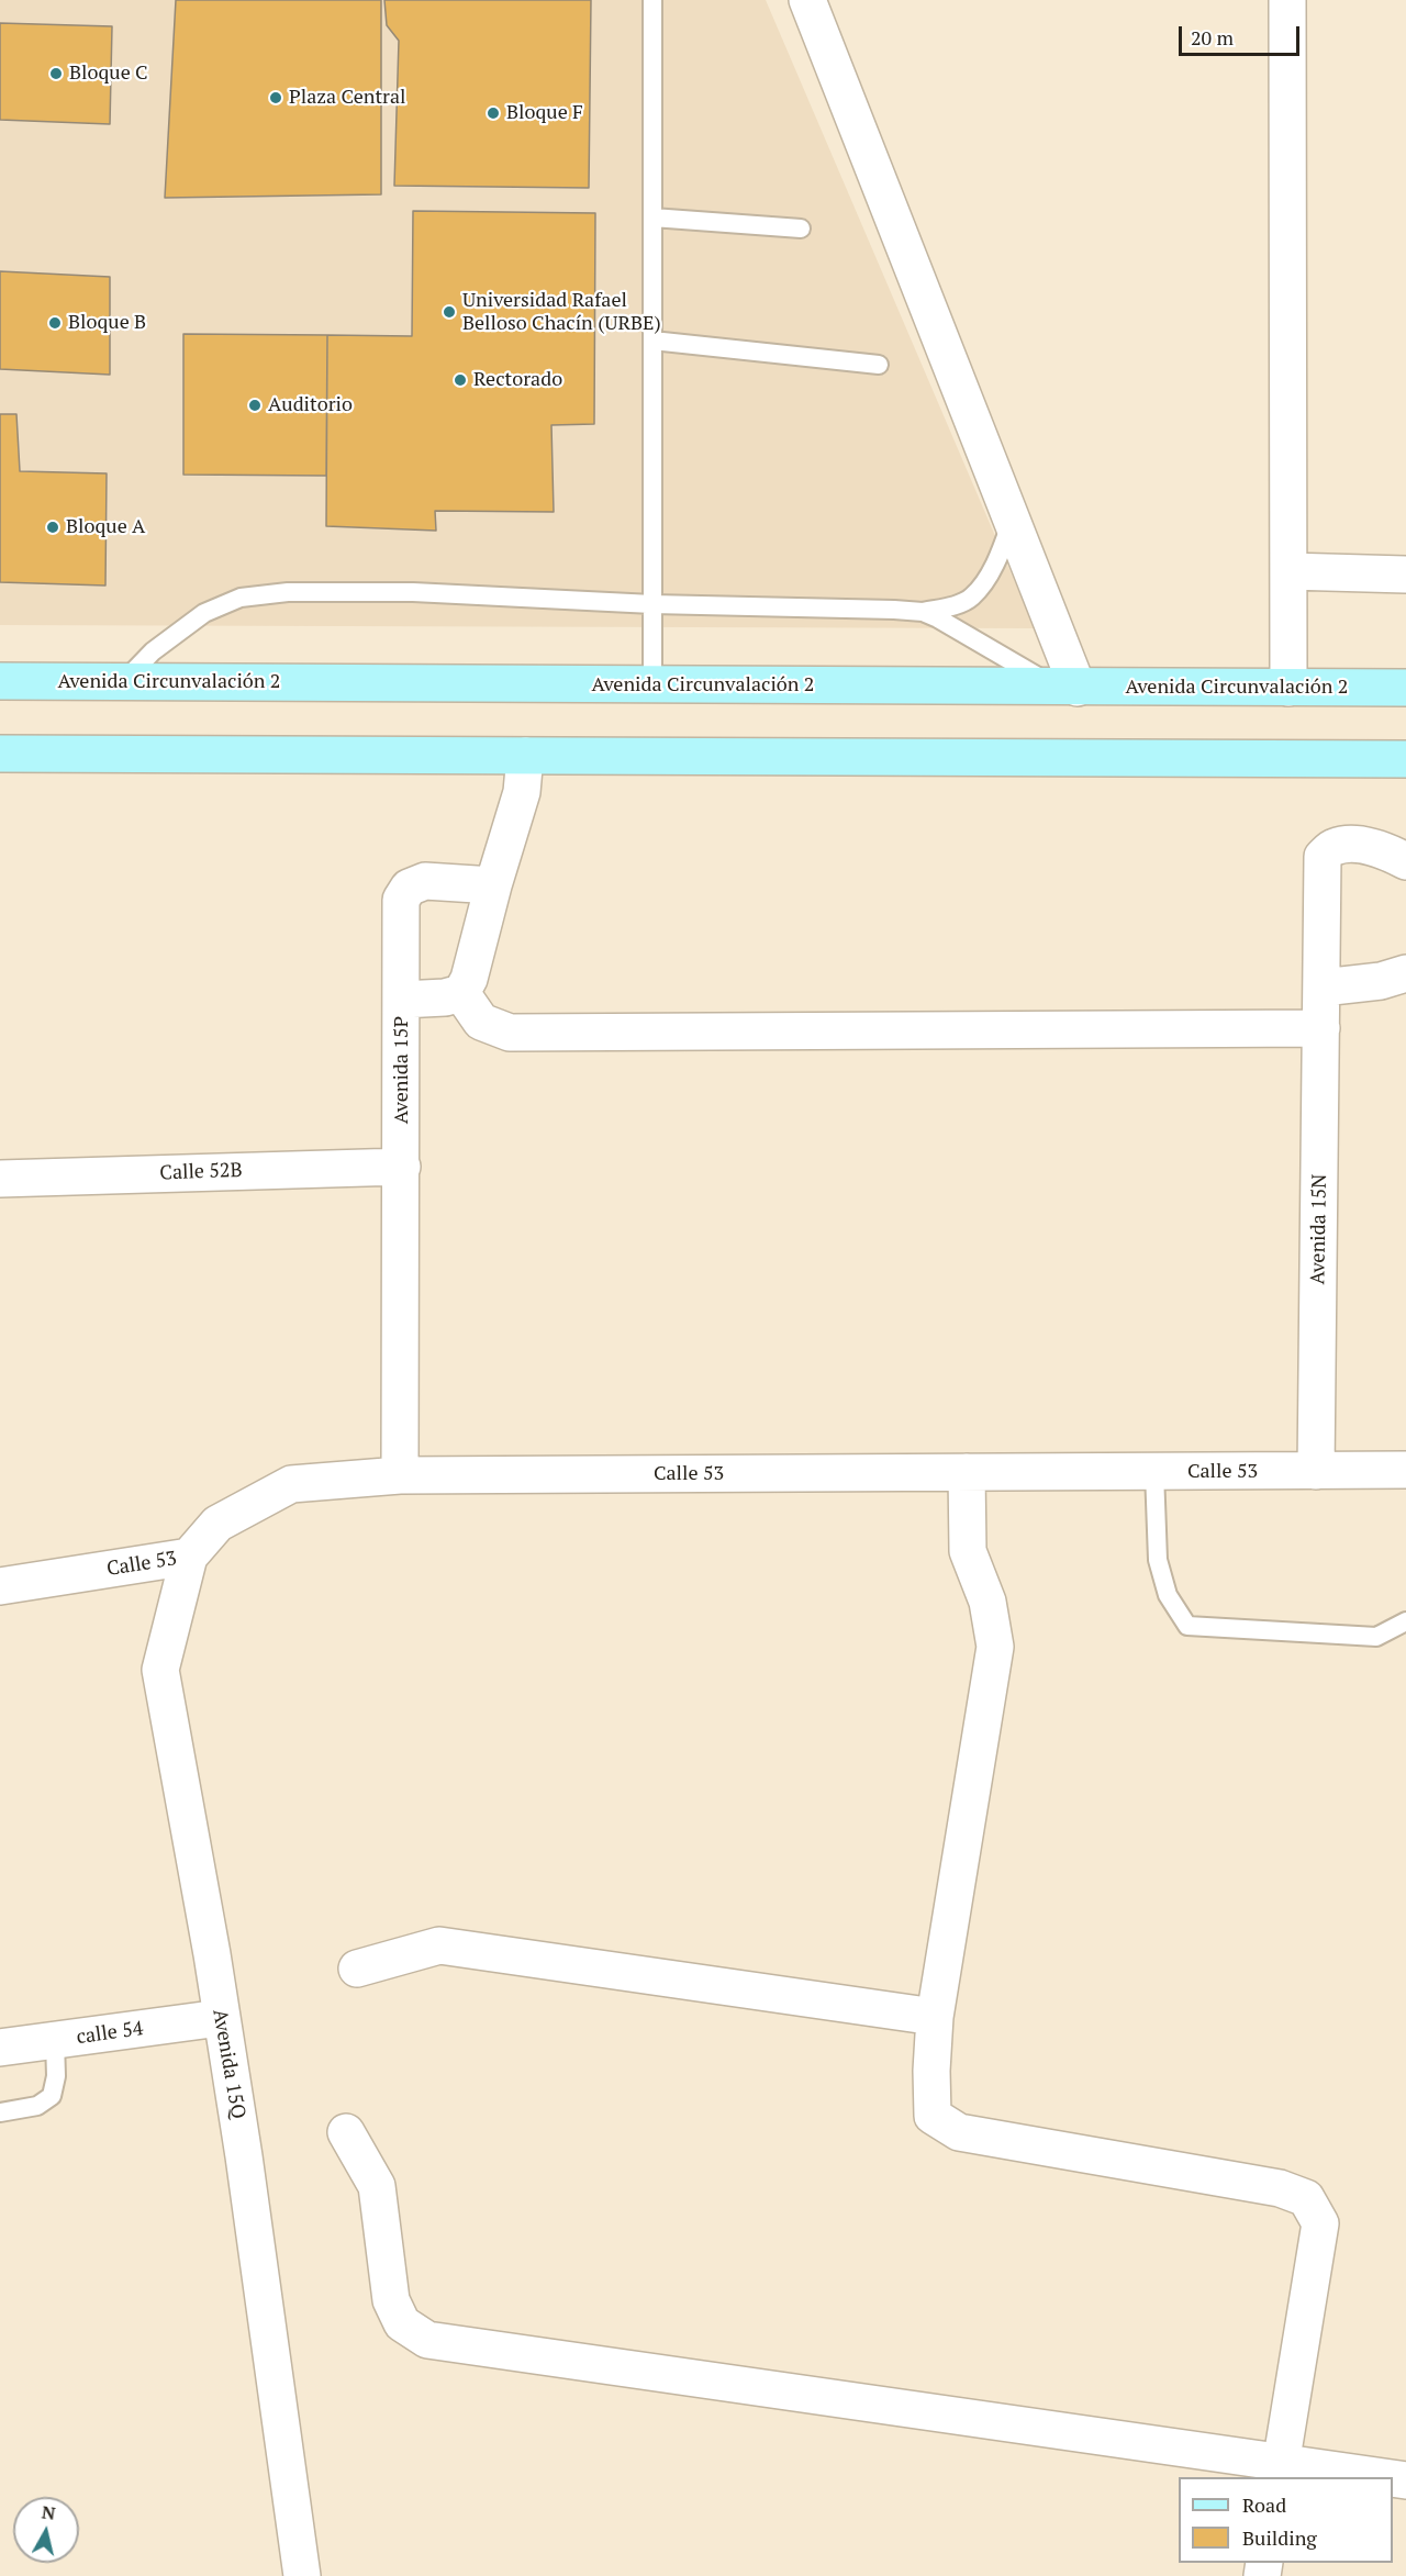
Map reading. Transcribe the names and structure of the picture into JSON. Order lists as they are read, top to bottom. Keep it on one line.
{"streets":{"main road":["Avenida Circunvalación 2"],"street":["Avenida 15P","Calle 52B","Avenida 15N","Calle 53","calle 54","Avenida 15Q"]},"crossings":[["Avenida 15P","Calle 52B"],["Avenida 15P","Calle 53"],["Avenida 15N","Calle 53"],["Calle 53","Avenida 15Q"],["calle 54","Avenida 15Q"]],"places":["Bloque C","Plaza Central","Bloque F","Universidad Rafael Belloso Chacín (URBE)","Bloque B","Rectorado","Auditorio","Bloque A"],"legend":["Road","Building"],"scale_bar":"20 m","north":"top"}
